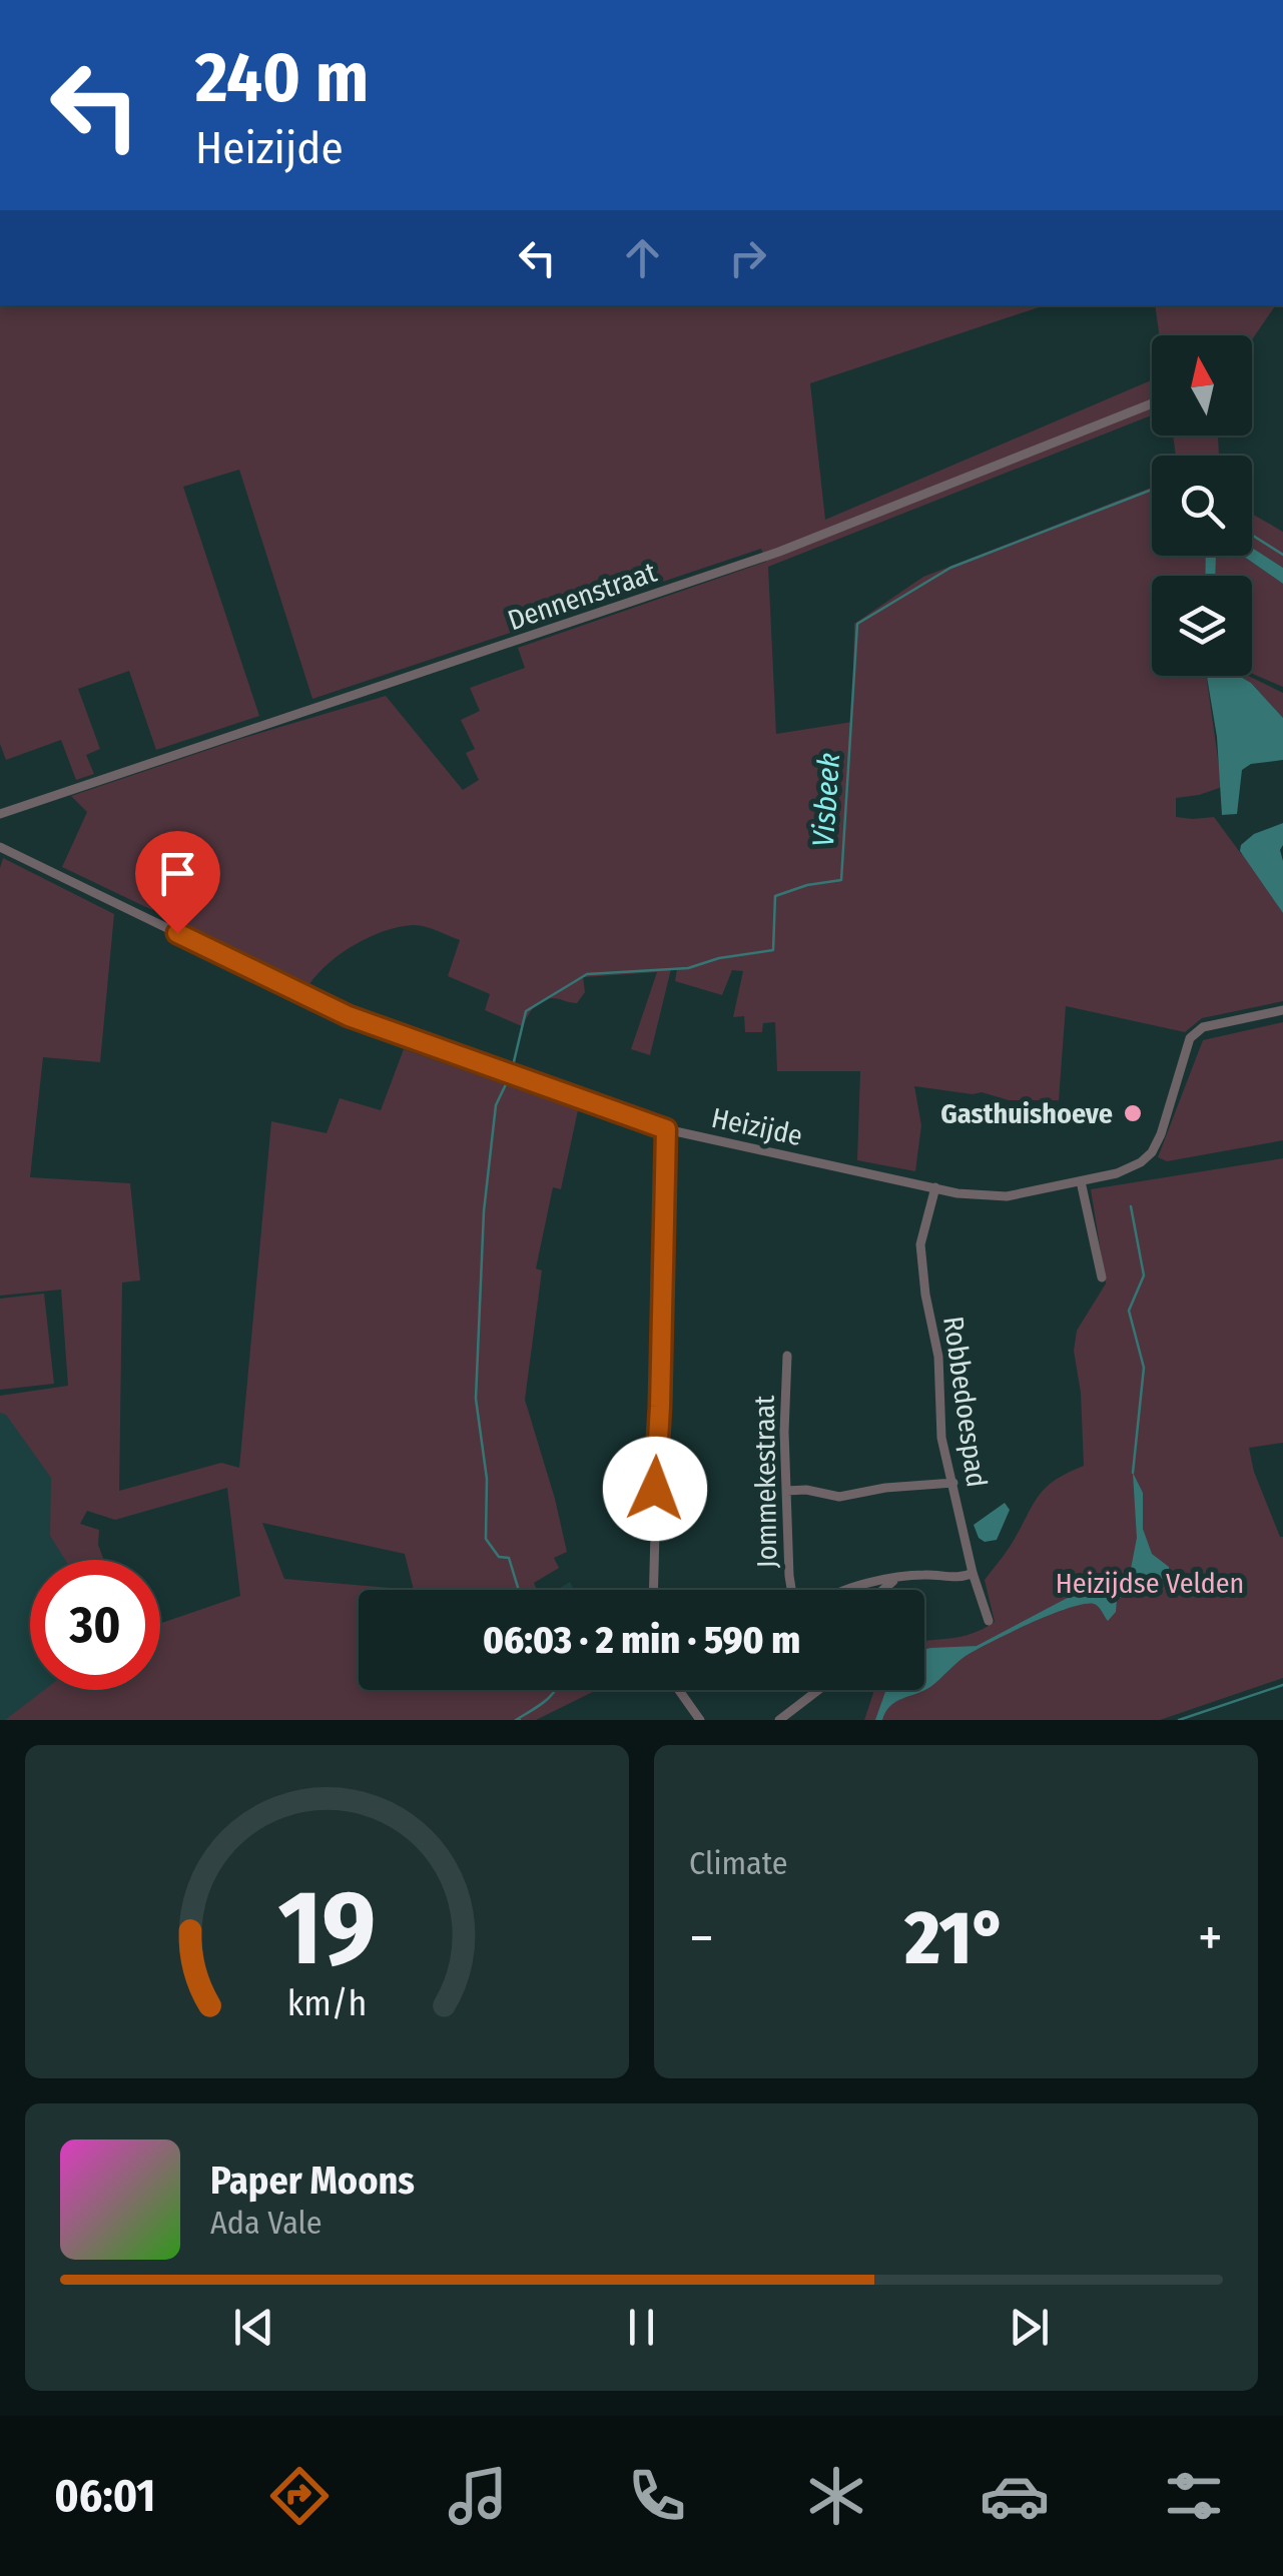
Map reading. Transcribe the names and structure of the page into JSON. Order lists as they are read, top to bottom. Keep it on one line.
{"streets":{"street":["Dennenstraat","Heizijde","Robbedoespad","Jommekestraat"]},"crossings":[["Heizijde","Robbedoespad"]],"water":["Visbeek"],"parks":["Heizijdse Velden"],"places":["Gasthuishoeve"],"north":"top","page":{"turn":["240 m","Heizijde"],"limit":"30","trip":"06:03 · 2 min · 590 m","tile":"Climate","heat":["−","21°","+"],"song":["Paper Moons","Ada Vale"],"tabs":"06:01","gauge":["19","km/h"]}}
